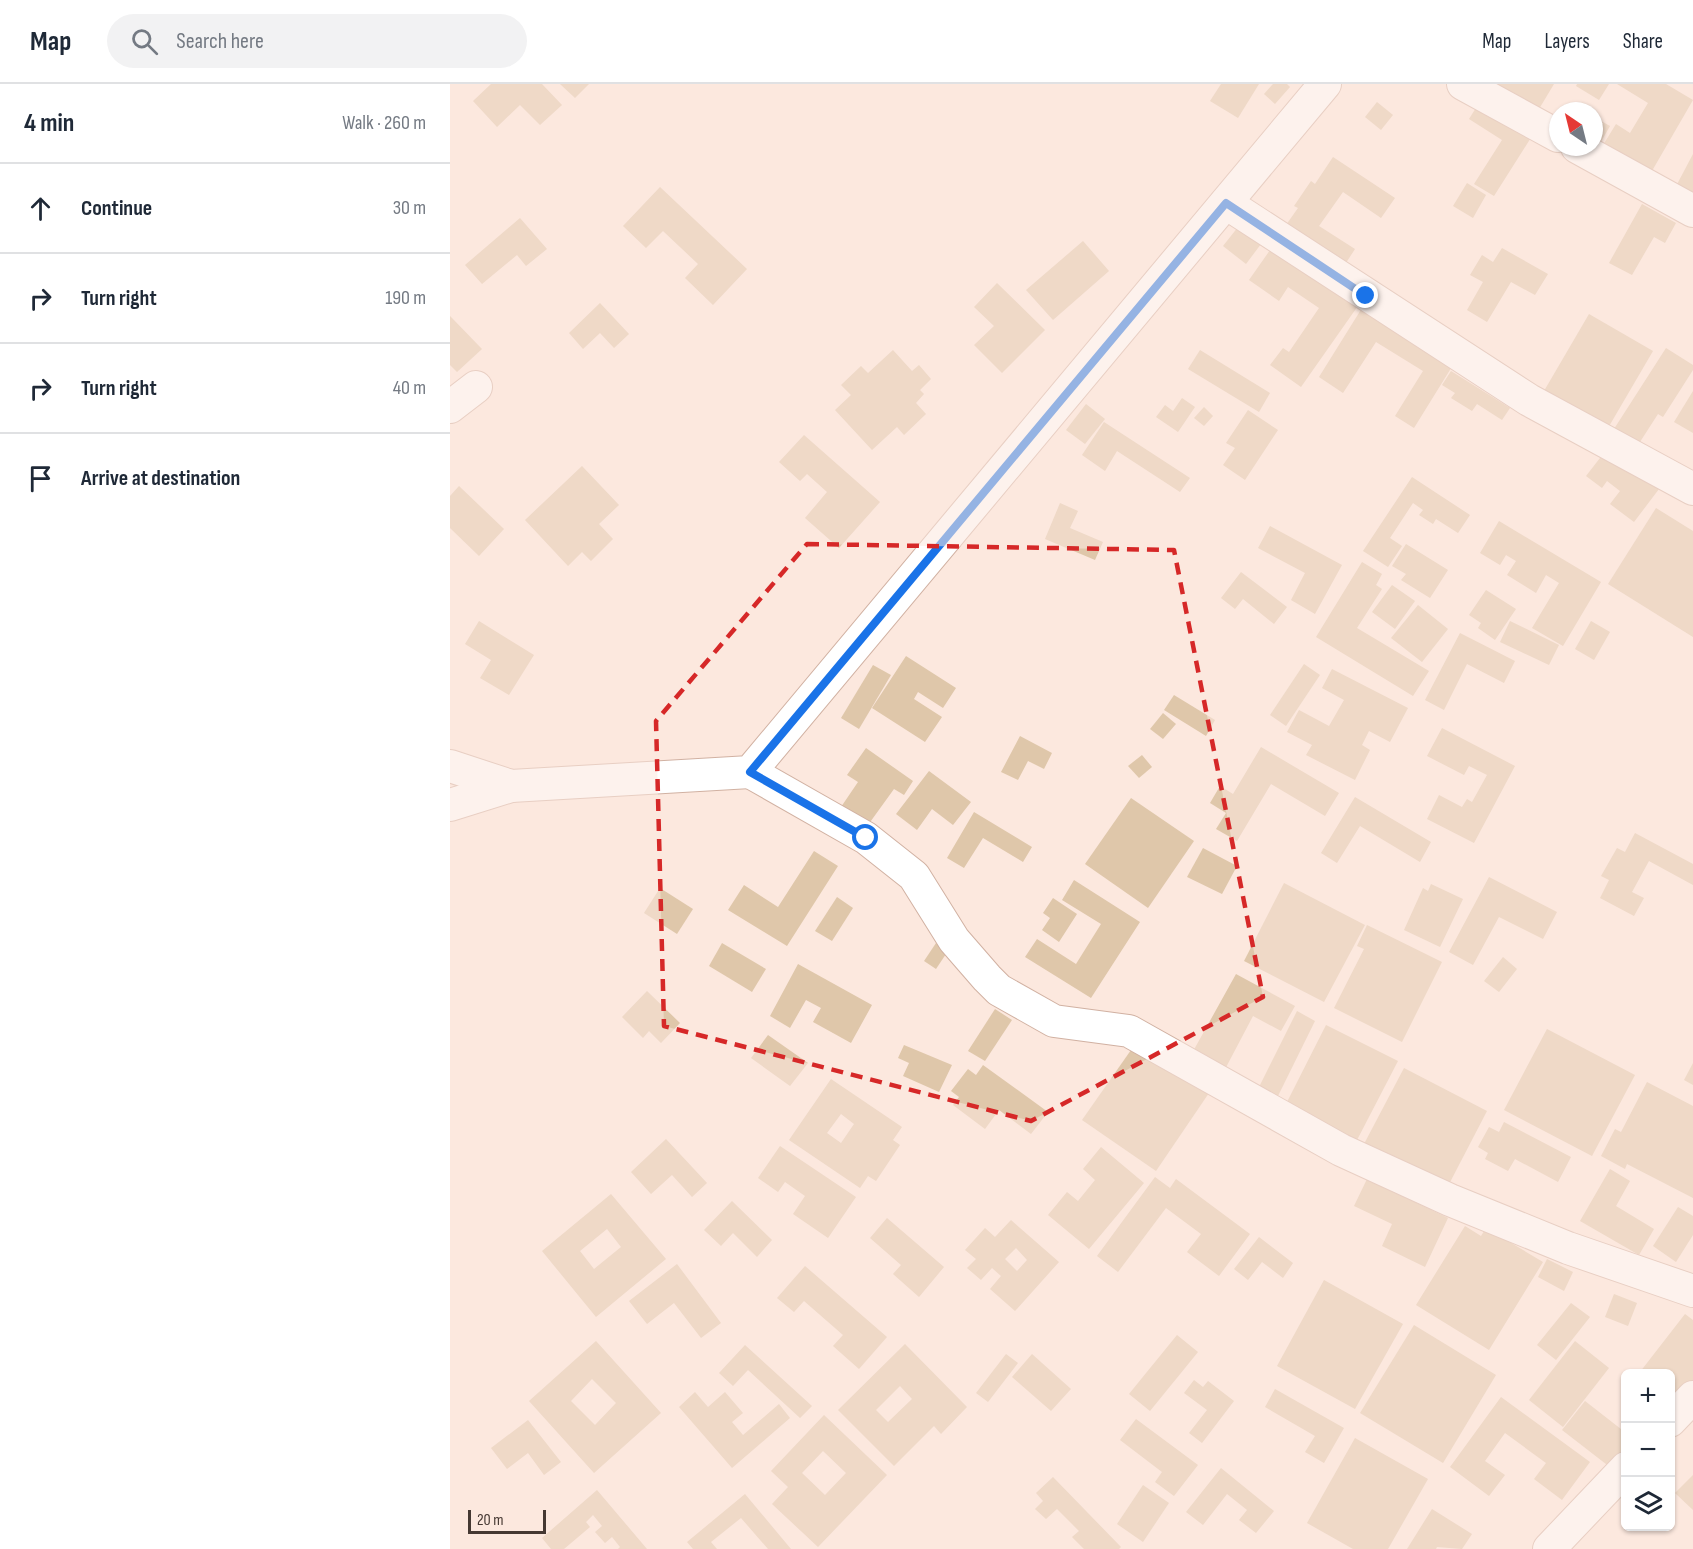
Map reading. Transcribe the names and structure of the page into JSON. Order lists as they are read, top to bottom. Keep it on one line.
{"scale_bar":"20 m","north":"top left","page":{"header":"Map","search":"Search here","nav":["Map","Layers","Share"],"heading":["4 min","Walk · 260 m"],"list":[["Continue","30 m"],["Turn right","190 m"],["Turn right","40 m"],"Arrive at destination"],"map_buttons":["+","−"],"scale":"20 m"}}
